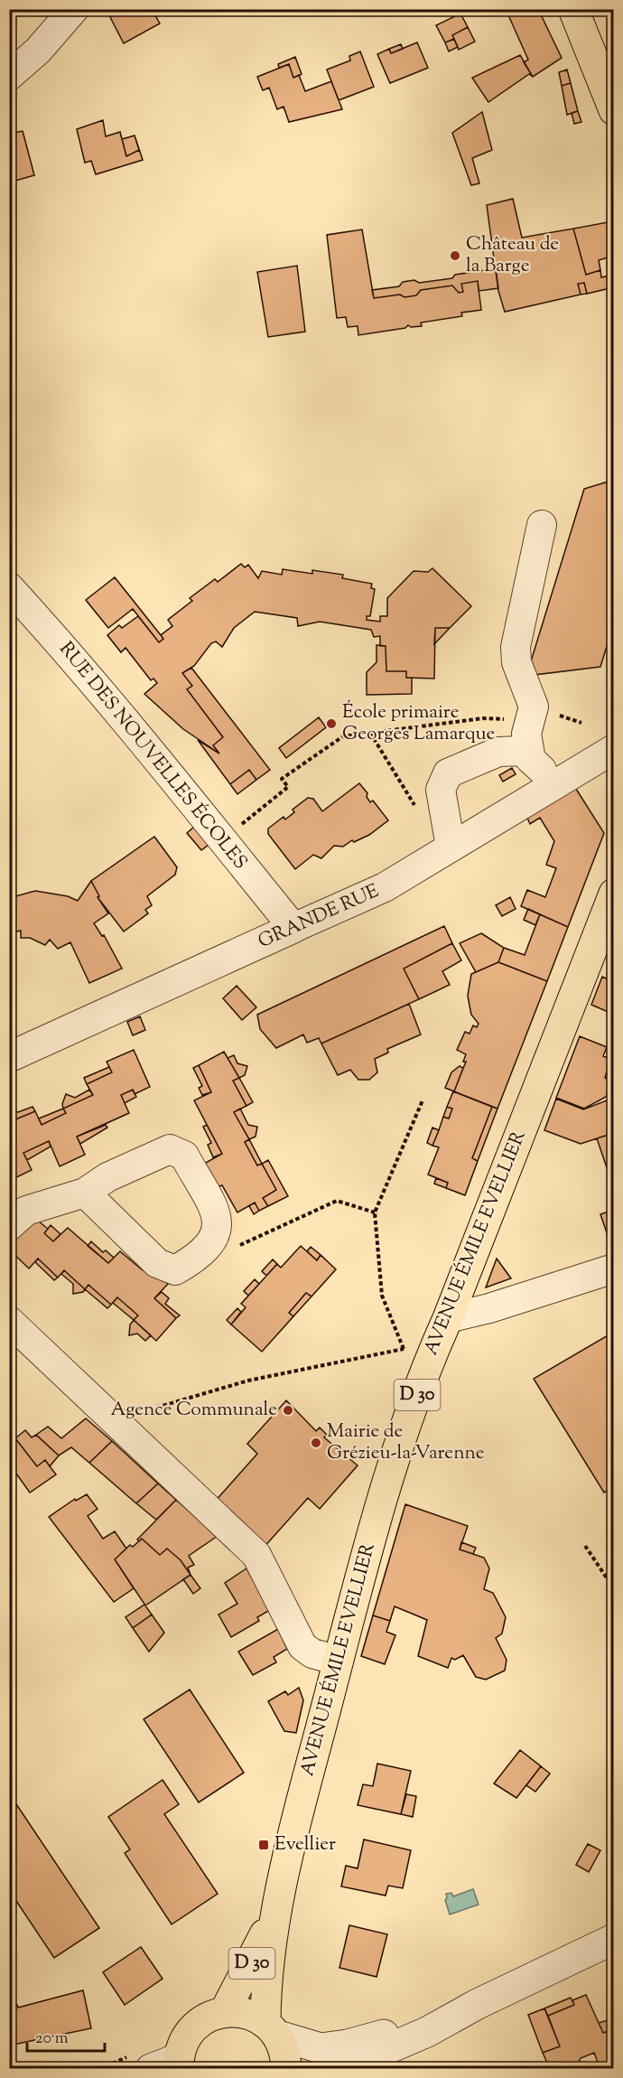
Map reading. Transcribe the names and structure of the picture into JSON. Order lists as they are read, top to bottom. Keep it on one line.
{"streets":{"main road":["AVENUE ÉMILE EVELLIER","D 30"],"street":["RUE DES NOUVELLES ÉCOLES","GRANDE RUE"]},"crossings":[["RUE DES NOUVELLES ÉCOLES","GRANDE RUE"]],"places":{"other":["Château de la Barge","École primaire Georges Lamarque","Agence Communale","Mairie de Grézieu-la-Varenne"],"transit":["Evellier"]},"scale_bar":"20 m"}
